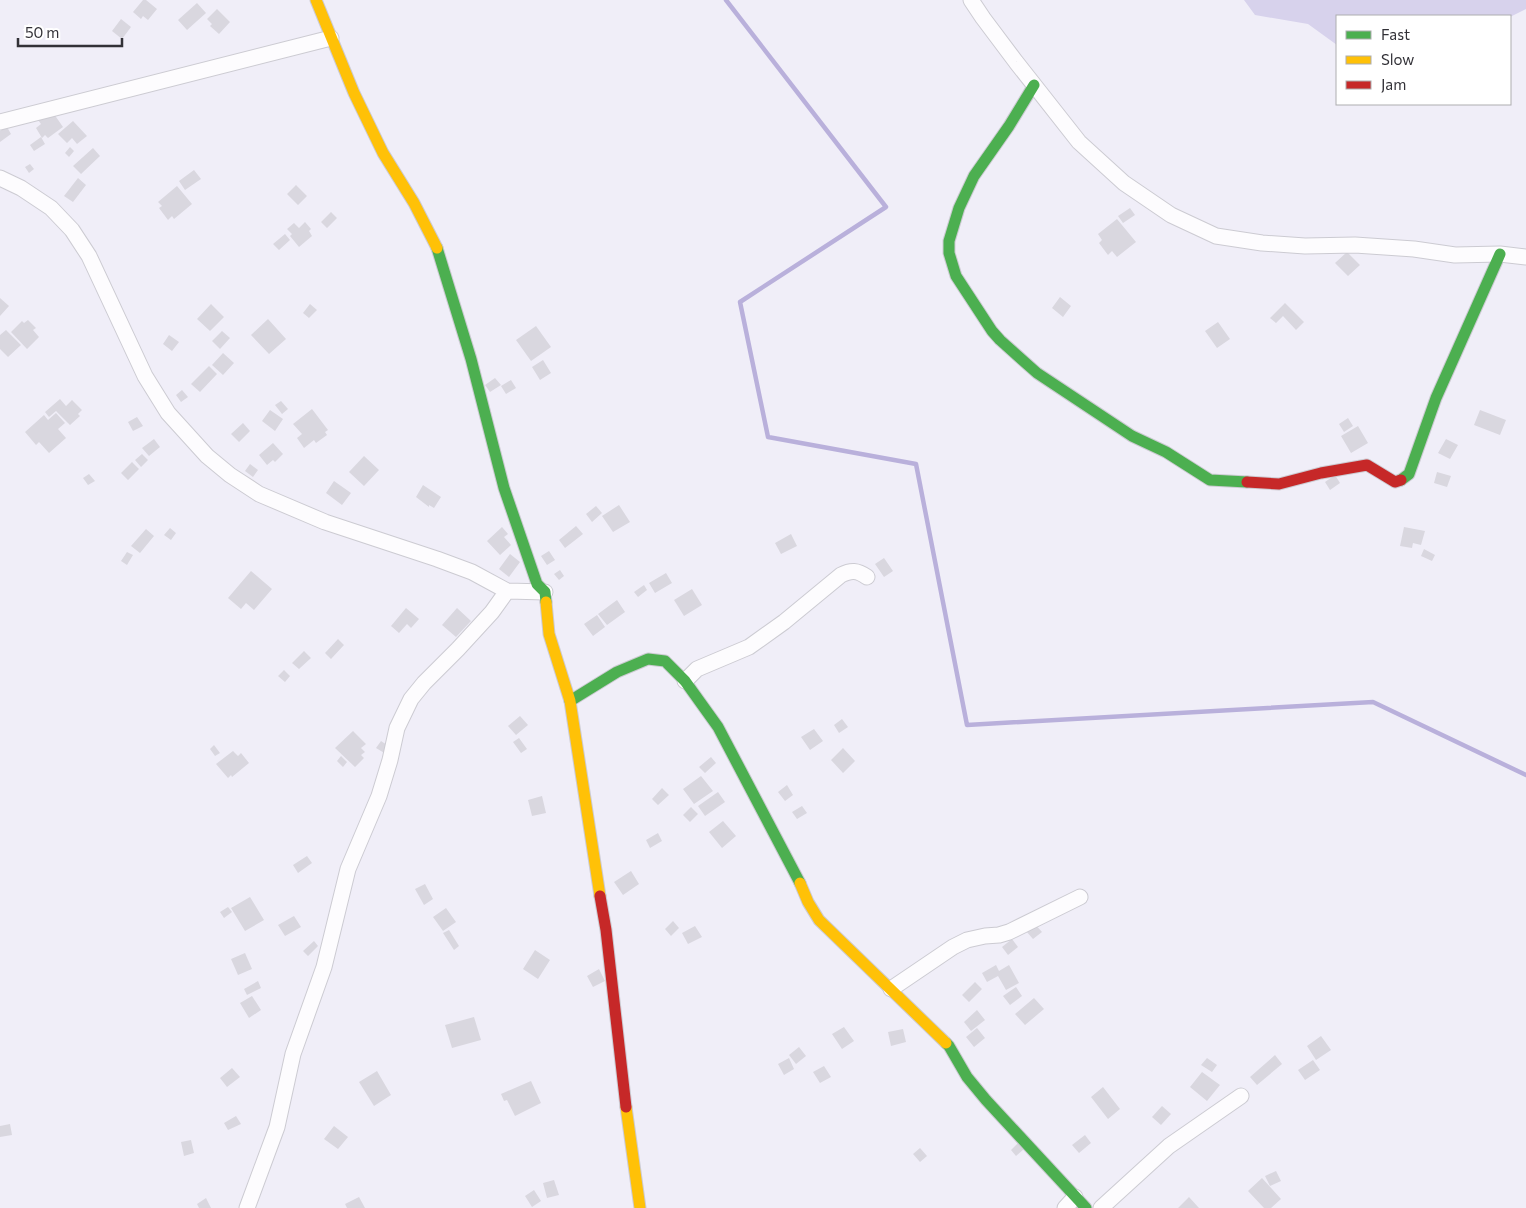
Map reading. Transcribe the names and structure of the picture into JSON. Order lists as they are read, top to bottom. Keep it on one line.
{"legend":["Fast","Slow","Jam"],"scale_bar":"50 m"}
